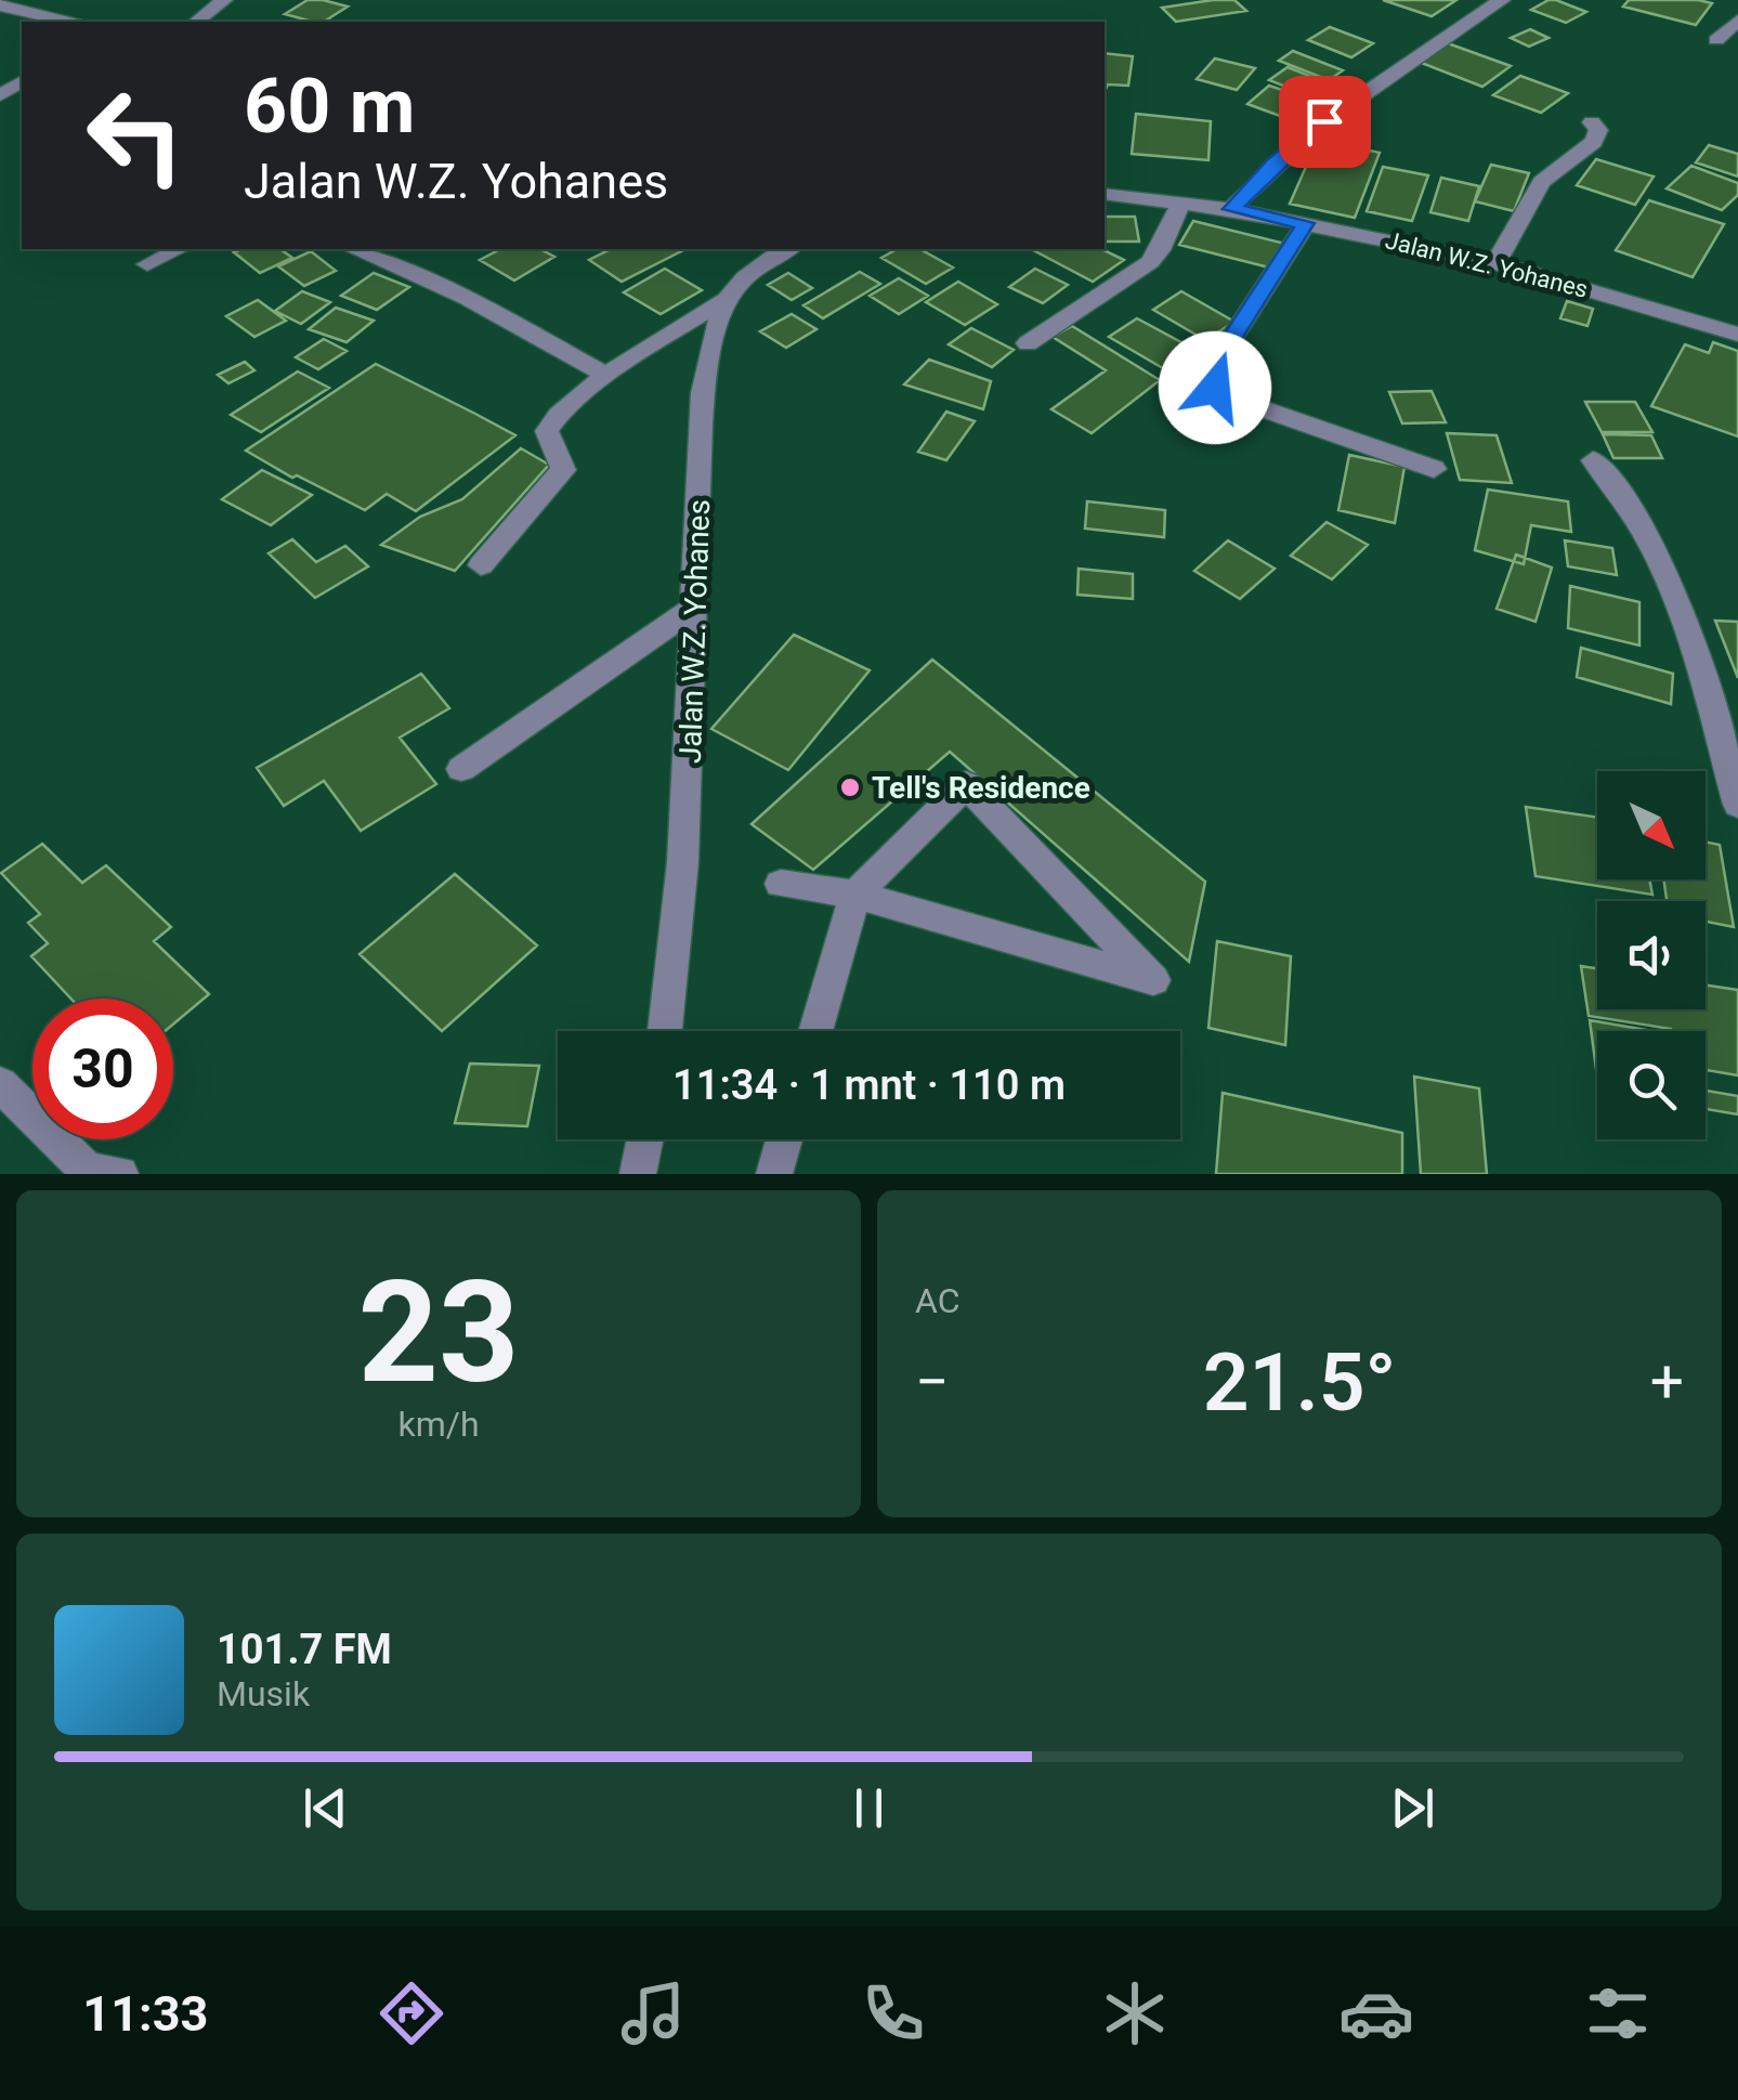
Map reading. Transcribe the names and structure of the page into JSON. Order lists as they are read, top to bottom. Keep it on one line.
{"streets":{"street":["Jalan W.Z. Yohanes"]},"places":["Tell's Residence"],"north":"bottom right","page":{"turn":["60 m","Jalan W.Z. Yohanes"],"limit":"30","trip":"11:34 · 1 mnt · 110 m","tile":[["23","km/h"],"AC"],"heat":["−","21.5°","+"],"song":["101.7 FM","Musik"],"tabs":"11:33"}}
